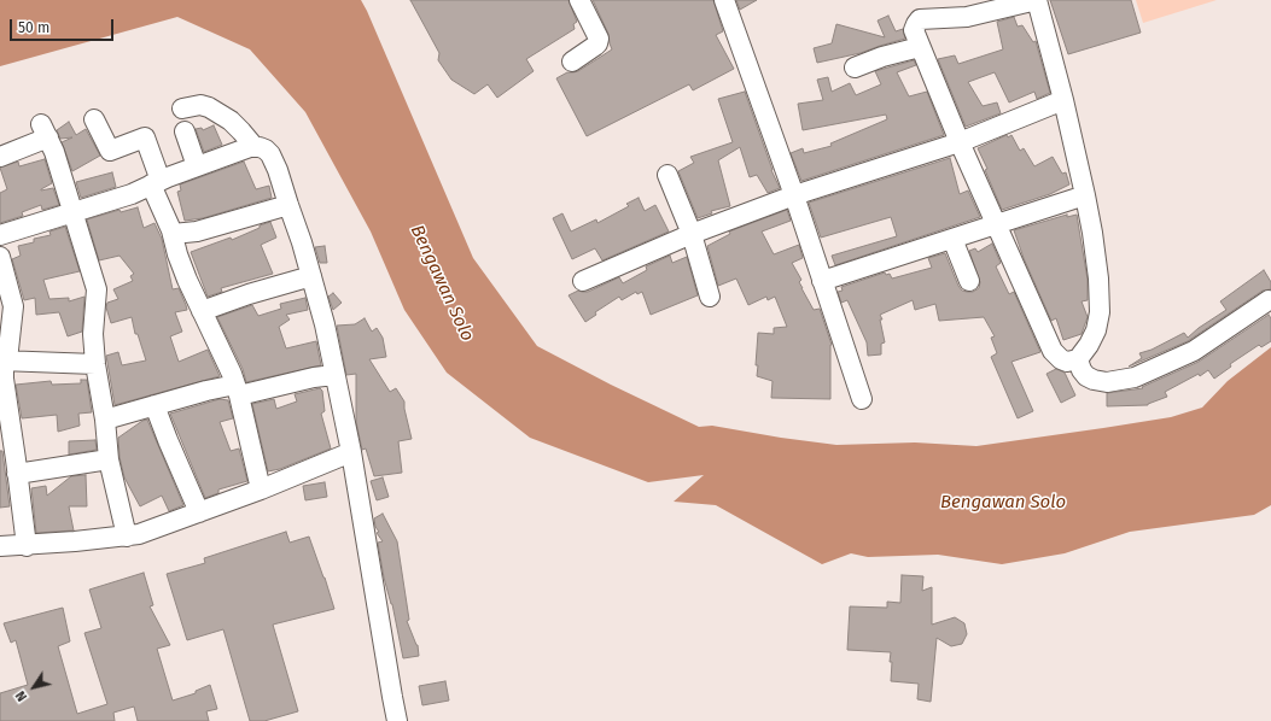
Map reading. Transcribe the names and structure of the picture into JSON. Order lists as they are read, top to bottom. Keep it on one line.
{"water":["Bengawan Solo"],"scale_bar":"50 m","north":"bottom left"}
